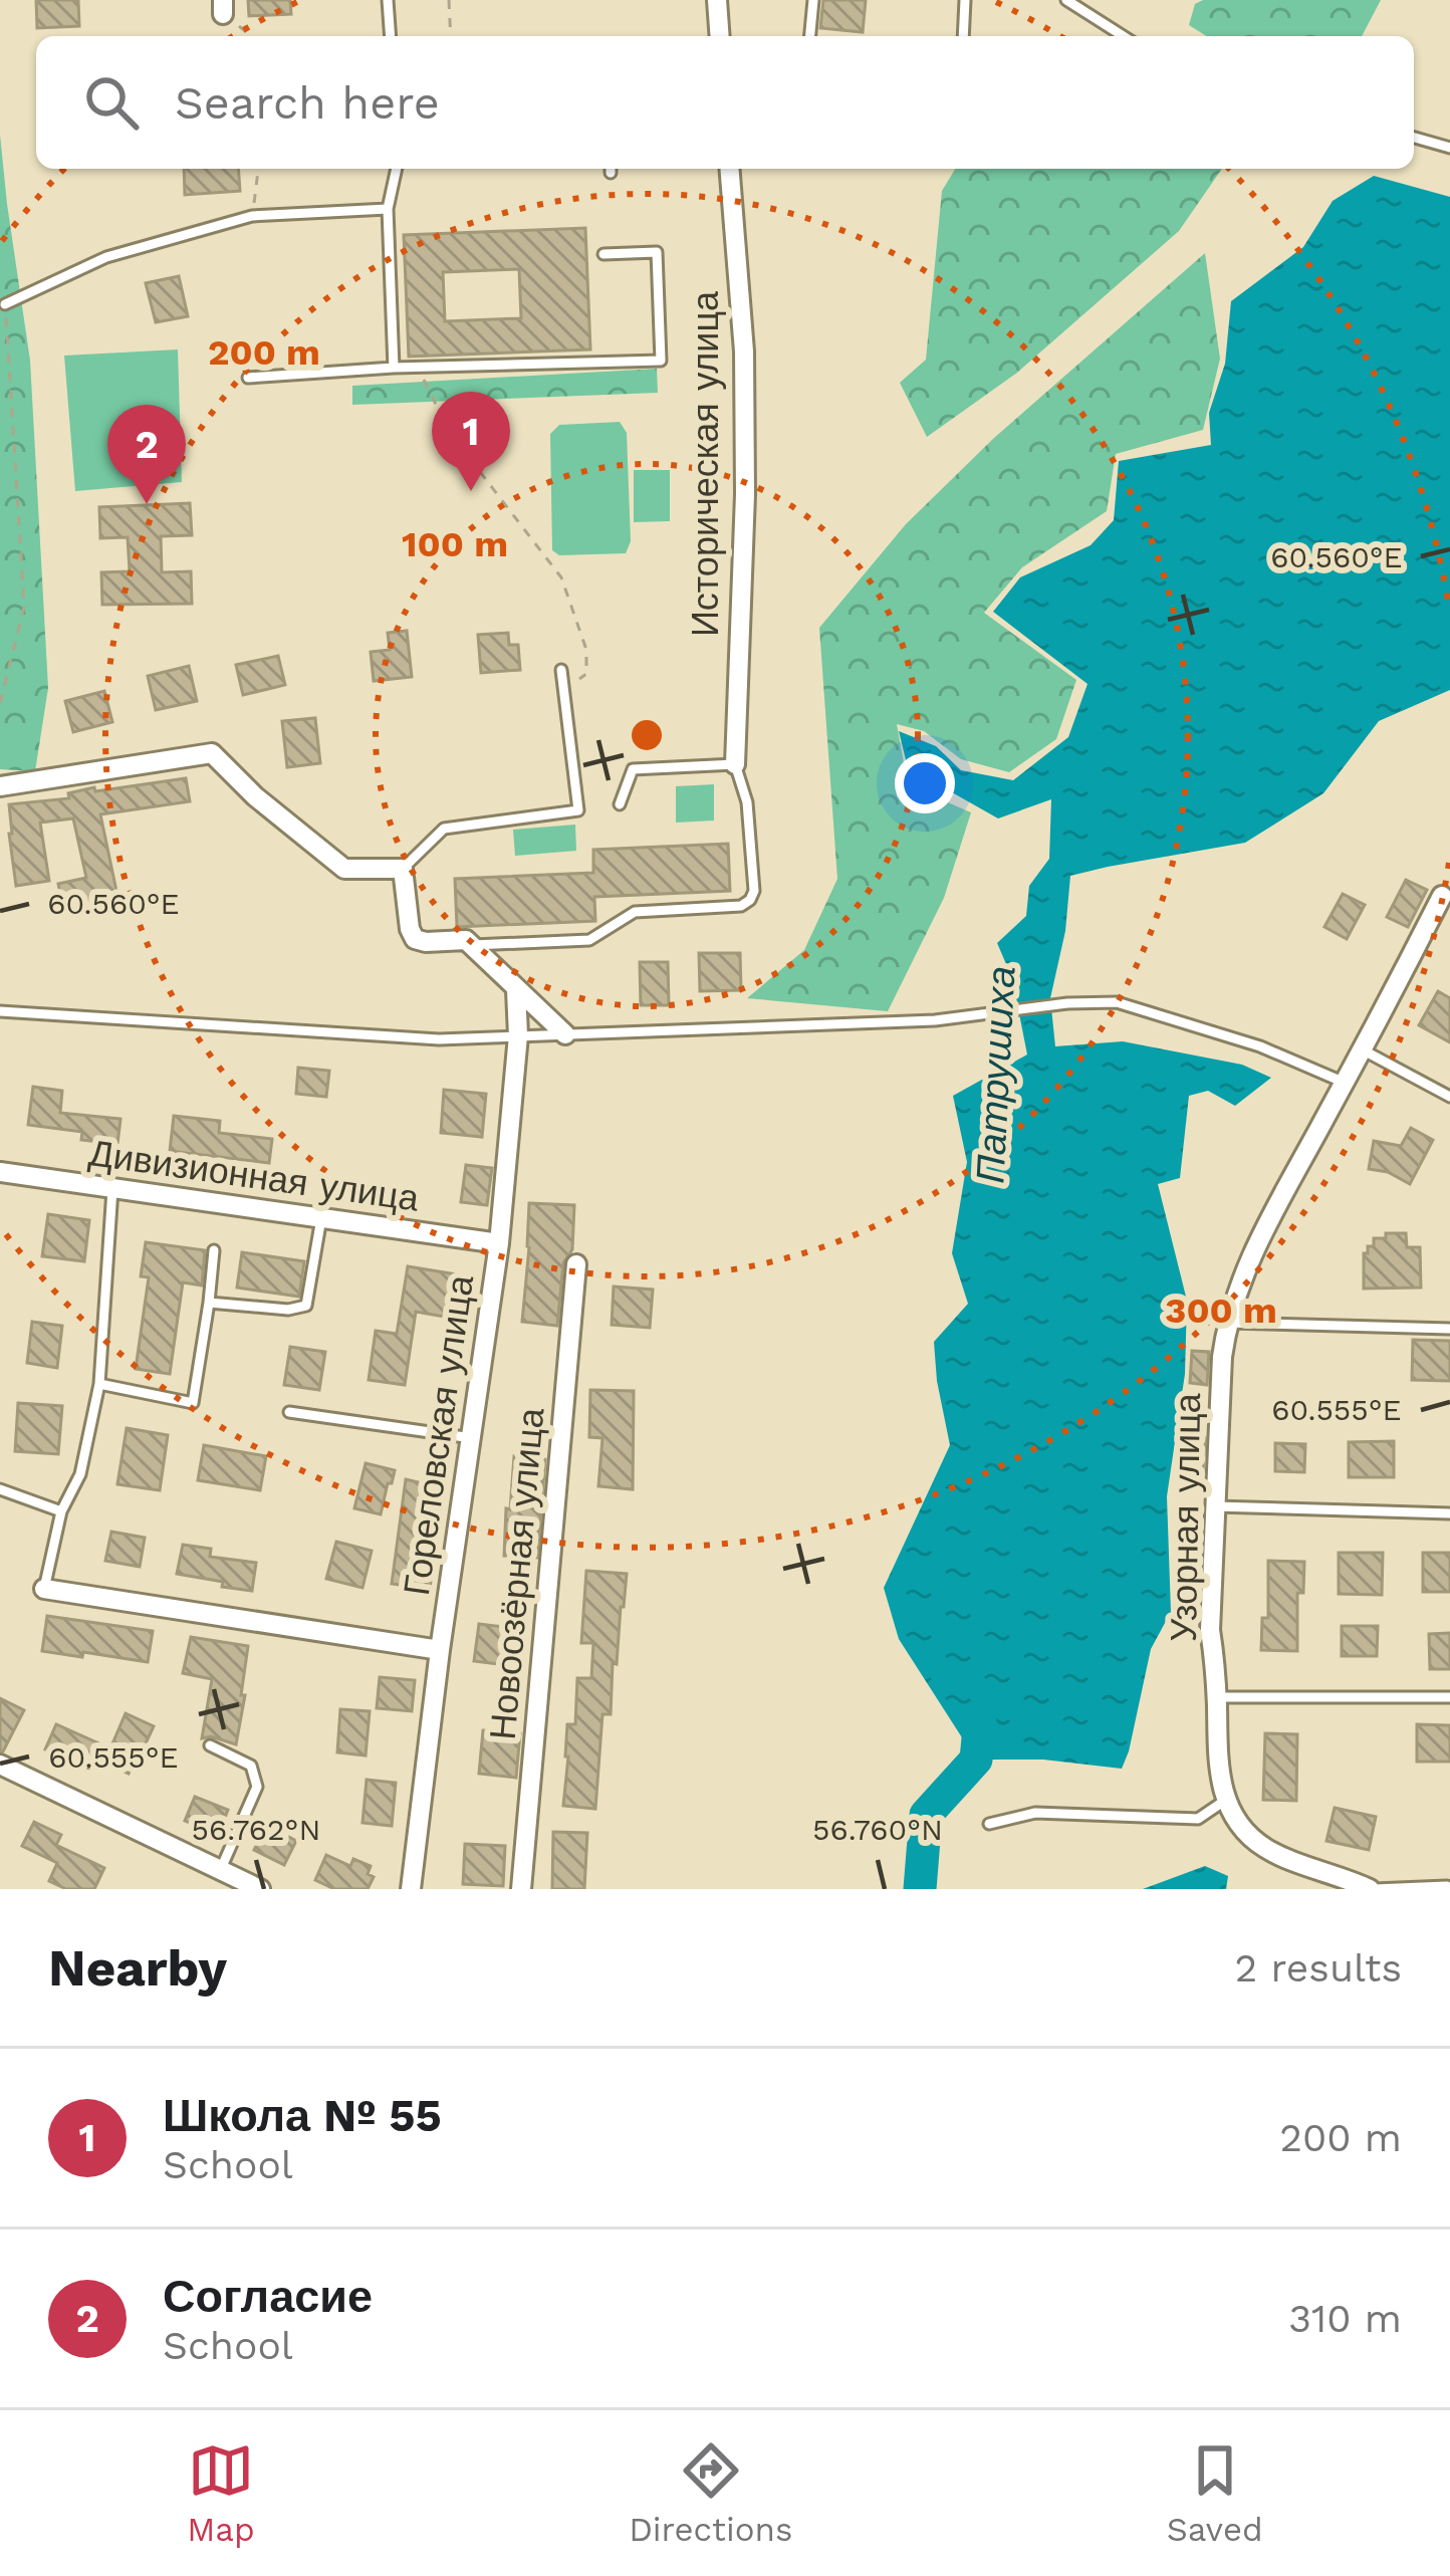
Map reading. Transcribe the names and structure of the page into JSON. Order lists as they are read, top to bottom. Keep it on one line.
{"streets":{"street":["Историческая улица","Дивизионная улица","Гореловская улица","Узорная улица","Новоозёрная улица"]},"crossings":[["Дивизионная улица","Гореловская улица"]],"water":["Патрушиха"],"page":{"search":"Search here","pins":["1","2"],"heading":["Nearby","2 results"],"list":[{"mark":"1","name":"Школа № 55","note":"School","value":"200 m"},{"mark":"2","name":"Согласие","note":"School","value":"310 m"}],"nav":["Map","Directions","Saved"]},"coordinates":["60.560°E","60.555°E","56.762°N","56.760°N"],"rings":["200 m","100 m","300 m"]}
